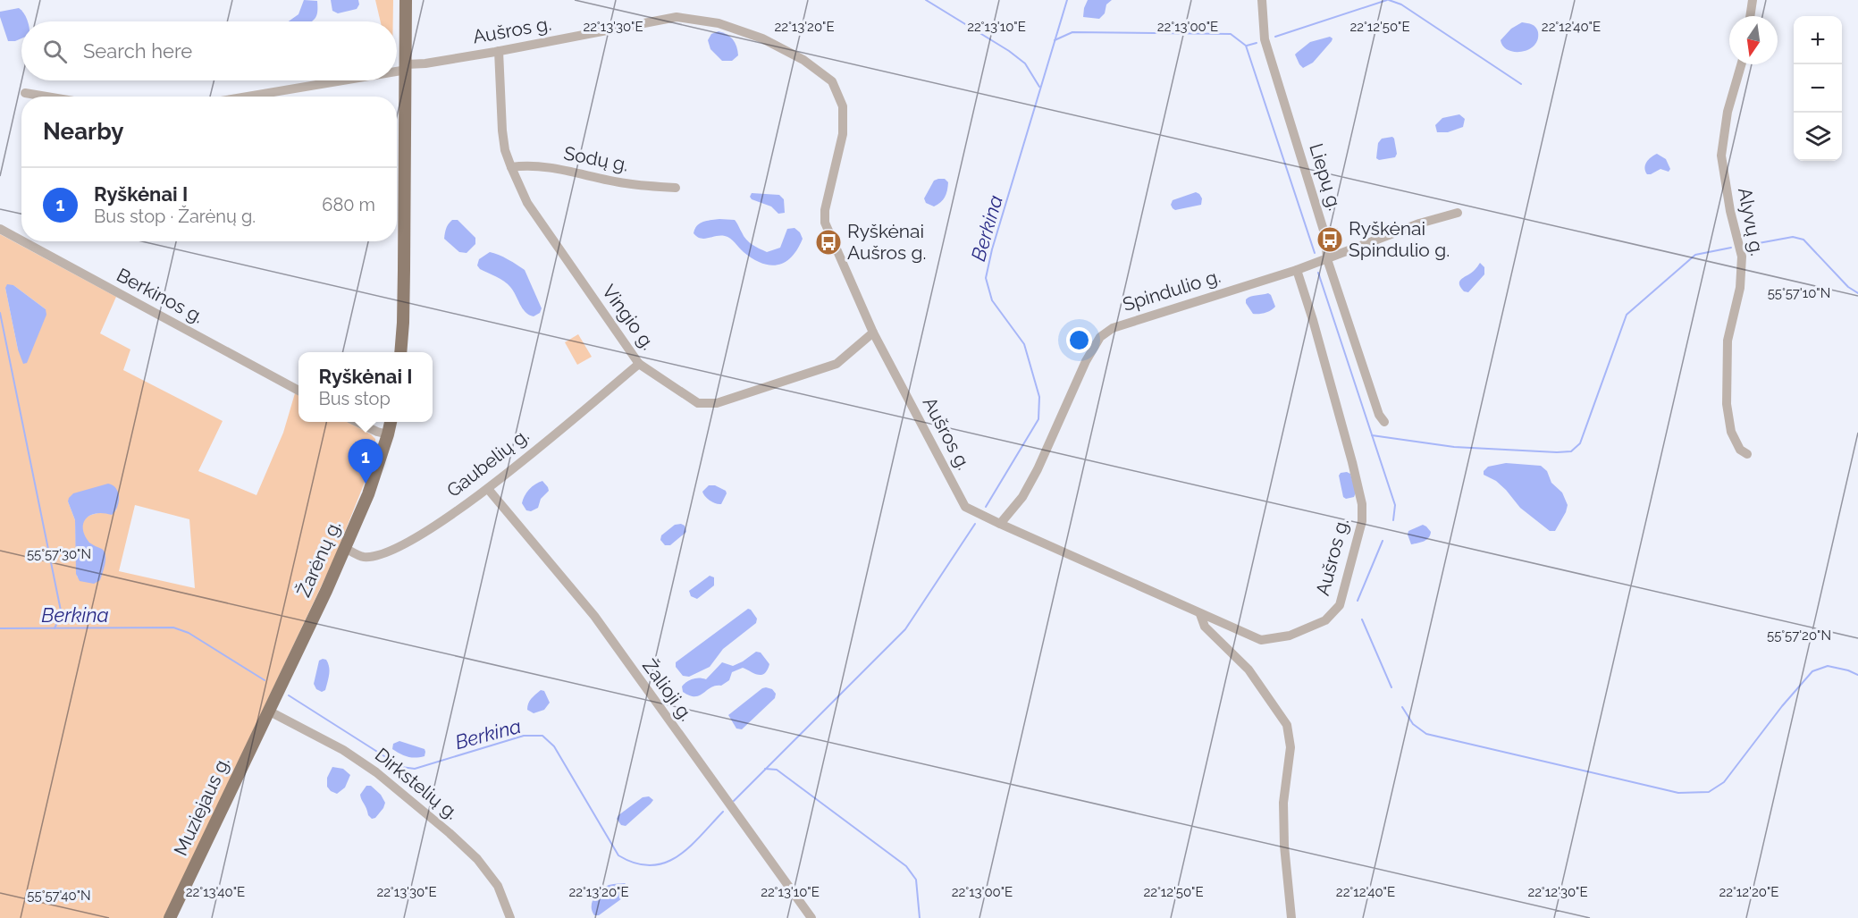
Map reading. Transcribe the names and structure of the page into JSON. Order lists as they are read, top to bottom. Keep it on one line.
{"streets":{"main road":["Žarėnų g.","Muziejaus g."],"street":["Aušros g.","Sodų g.","Liepų g.","Alyvų g.","Spindulio g.","Berkinos g.","Vingio g.","Gaubelių g.","Žalioji g.","Dirkstelių g."]},"crossings":[["Aušros g.","Spindulio g."],["Aušros g.","Vingio g."],["Sodų g.","Vingio g."],["Liepų g.","Spindulio g."],["Vingio g.","Gaubelių g."],["Gaubelių g.","Žarėnų g."],["Gaubelių g.","Žalioji g."],["Žarėnų g.","Dirkstelių g."],["Žarėnų g.","Muziejaus g."],["Dirkstelių g.","Muziejaus g."]],"water":["Berkina"],"places":{"bus stop":["Ryškėnai Spindulio g.","Ryškėnai Aušros g."]},"north":"bottom","page":{"map_buttons":["+","−"],"search":"Search here","heading":"Nearby","list":[{"mark":"1","name":"Ryškėnai I","note":"Bus stop · Žarėnų g.","value":"680 m"}],"popup":["Ryškėnai I","Bus stop"],"pins":"1"},"coordinates":["22°13'30\"E","22°13'20\"E","22°13'10\"E","22°13'00\"E","22°12'50\"E","22°12'40\"E","55°57'10\"N","55°57'30\"N","55°57'20\"N","22°13'40\"E","22°12'30\"E","22°12'20\"E","55°57'40\"N"]}
